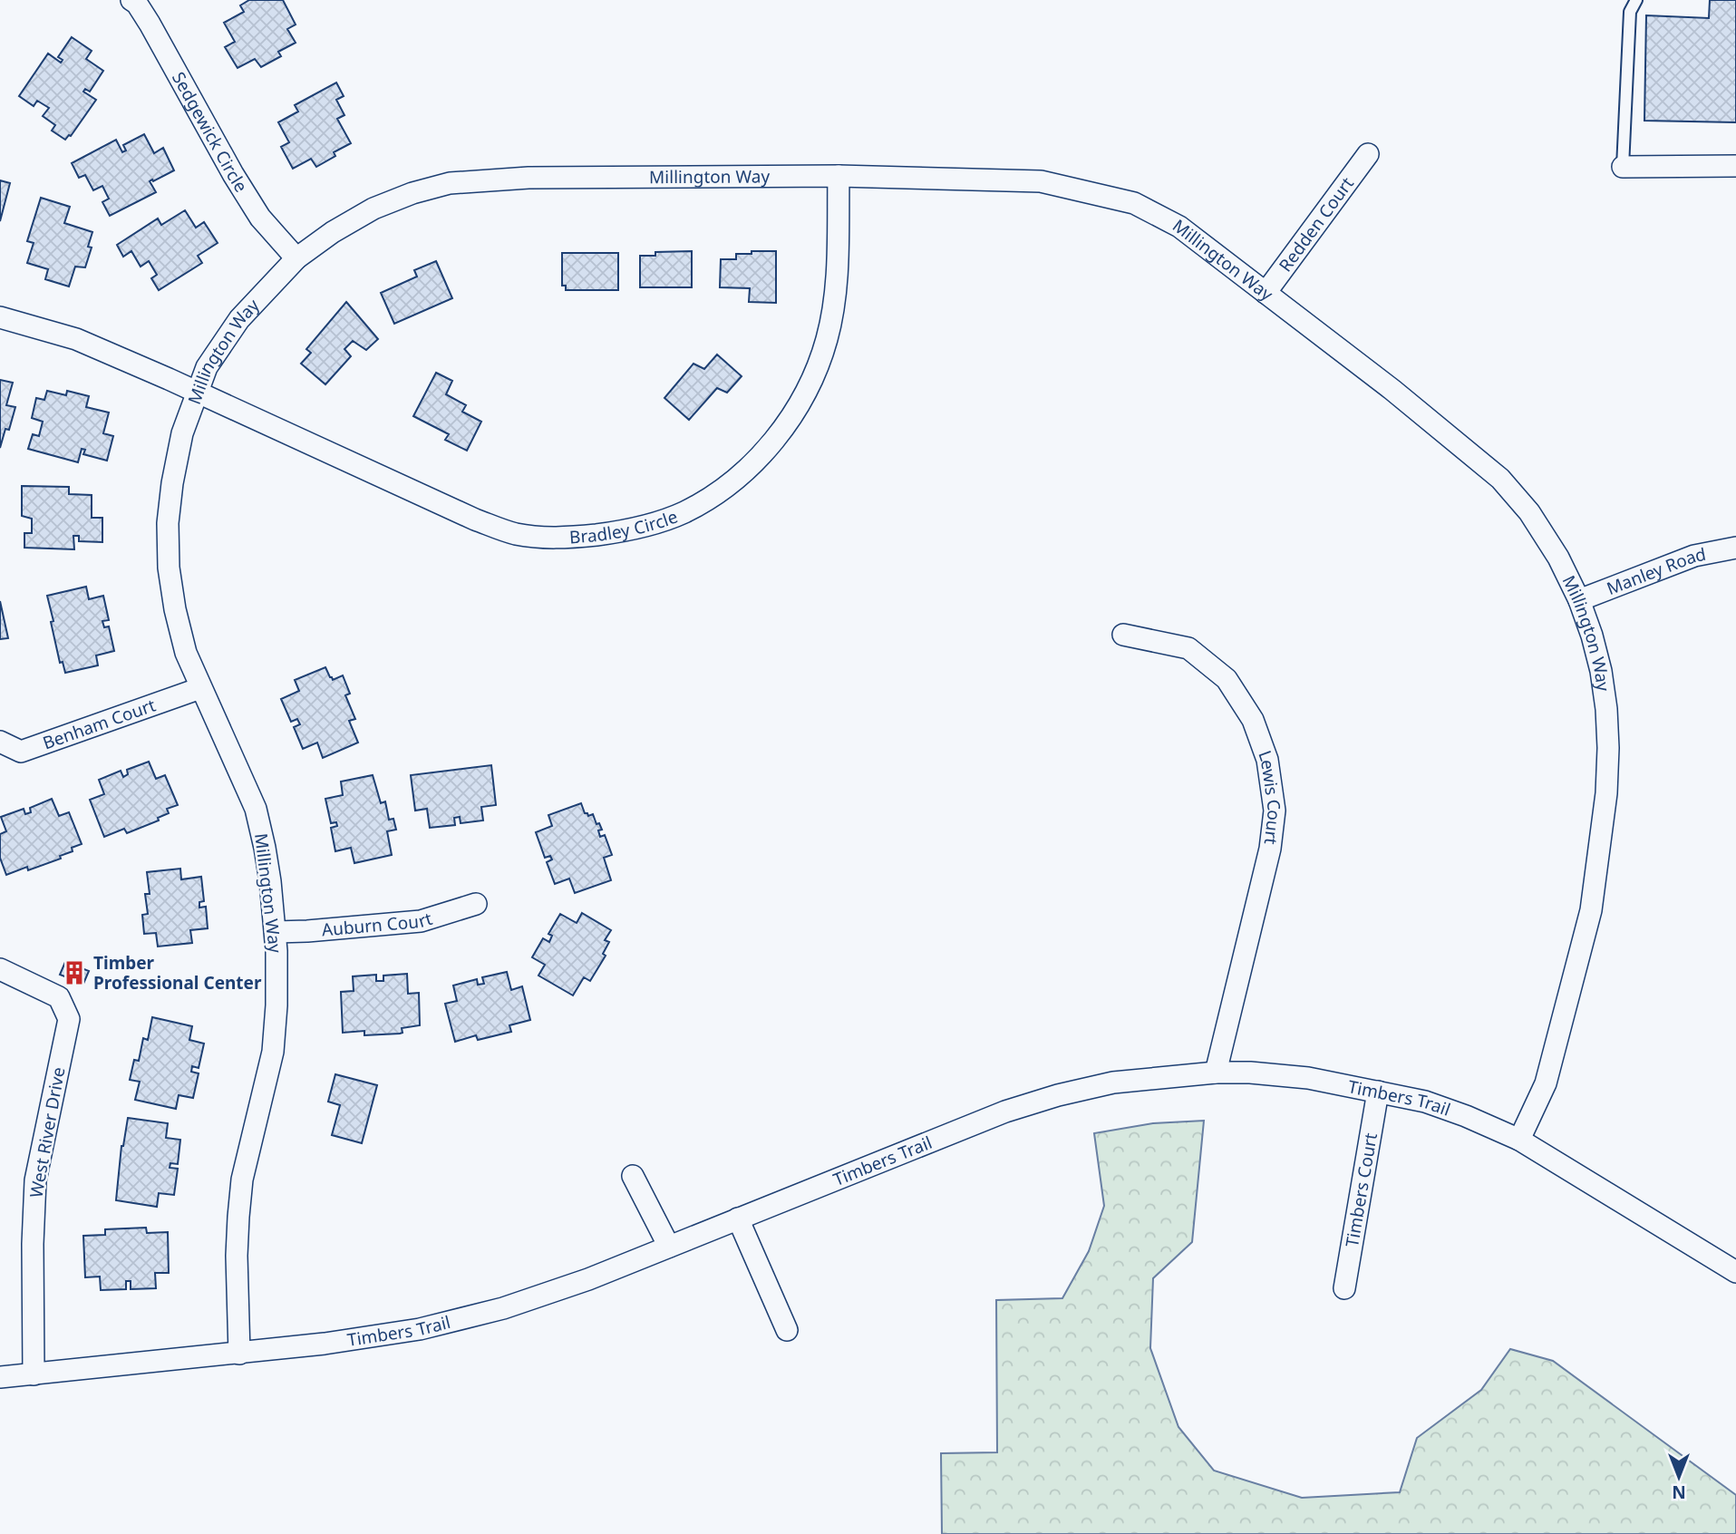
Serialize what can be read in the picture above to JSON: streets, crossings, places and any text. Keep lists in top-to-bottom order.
{
  "streets": {
    "street": [
      "Sedgewick Circle",
      "Millington Way",
      "Redden Court",
      "Bradley Circle",
      "Manley Road",
      "Benham Court",
      "Lewis Court",
      "Auburn Court",
      "Timbers Trail",
      "West River Drive",
      "Timbers Court"
    ]
  },
  "crossings": [
    ["Sedgewick Circle", "Millington Way"],
    ["Millington Way", "Redden Court"],
    ["Millington Way", "Bradley Circle"],
    ["Millington Way", "Manley Road"],
    ["Millington Way", "Benham Court"],
    ["Millington Way", "Auburn Court"],
    ["Millington Way", "Timbers Trail"],
    ["Lewis Court", "Timbers Trail"],
    ["Timbers Trail", "West River Drive"],
    ["Timbers Trail", "Timbers Court"]
  ],
  "places": {
    "building": ["Timber Professional Center"]
  },
  "north": "bottom"
}
